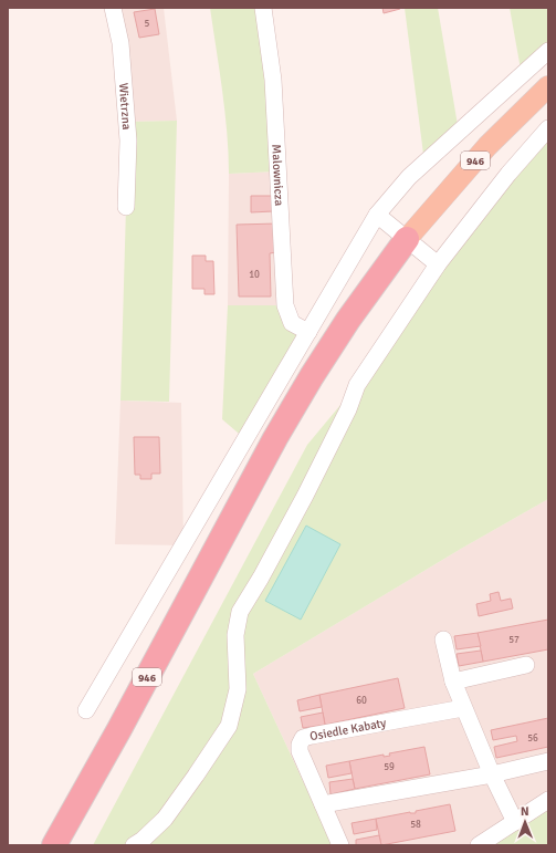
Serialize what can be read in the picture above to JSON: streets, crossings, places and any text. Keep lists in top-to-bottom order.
{
  "streets": {
    "highway": ["946"],
    "street": ["Wietrzna", "Malownicza", "Osiedle Kabaty"]
  },
  "house_numbers": [
    "5",
    "10",
    "57",
    "60",
    "56",
    "59",
    "58"
  ],
  "north": "top"
}
